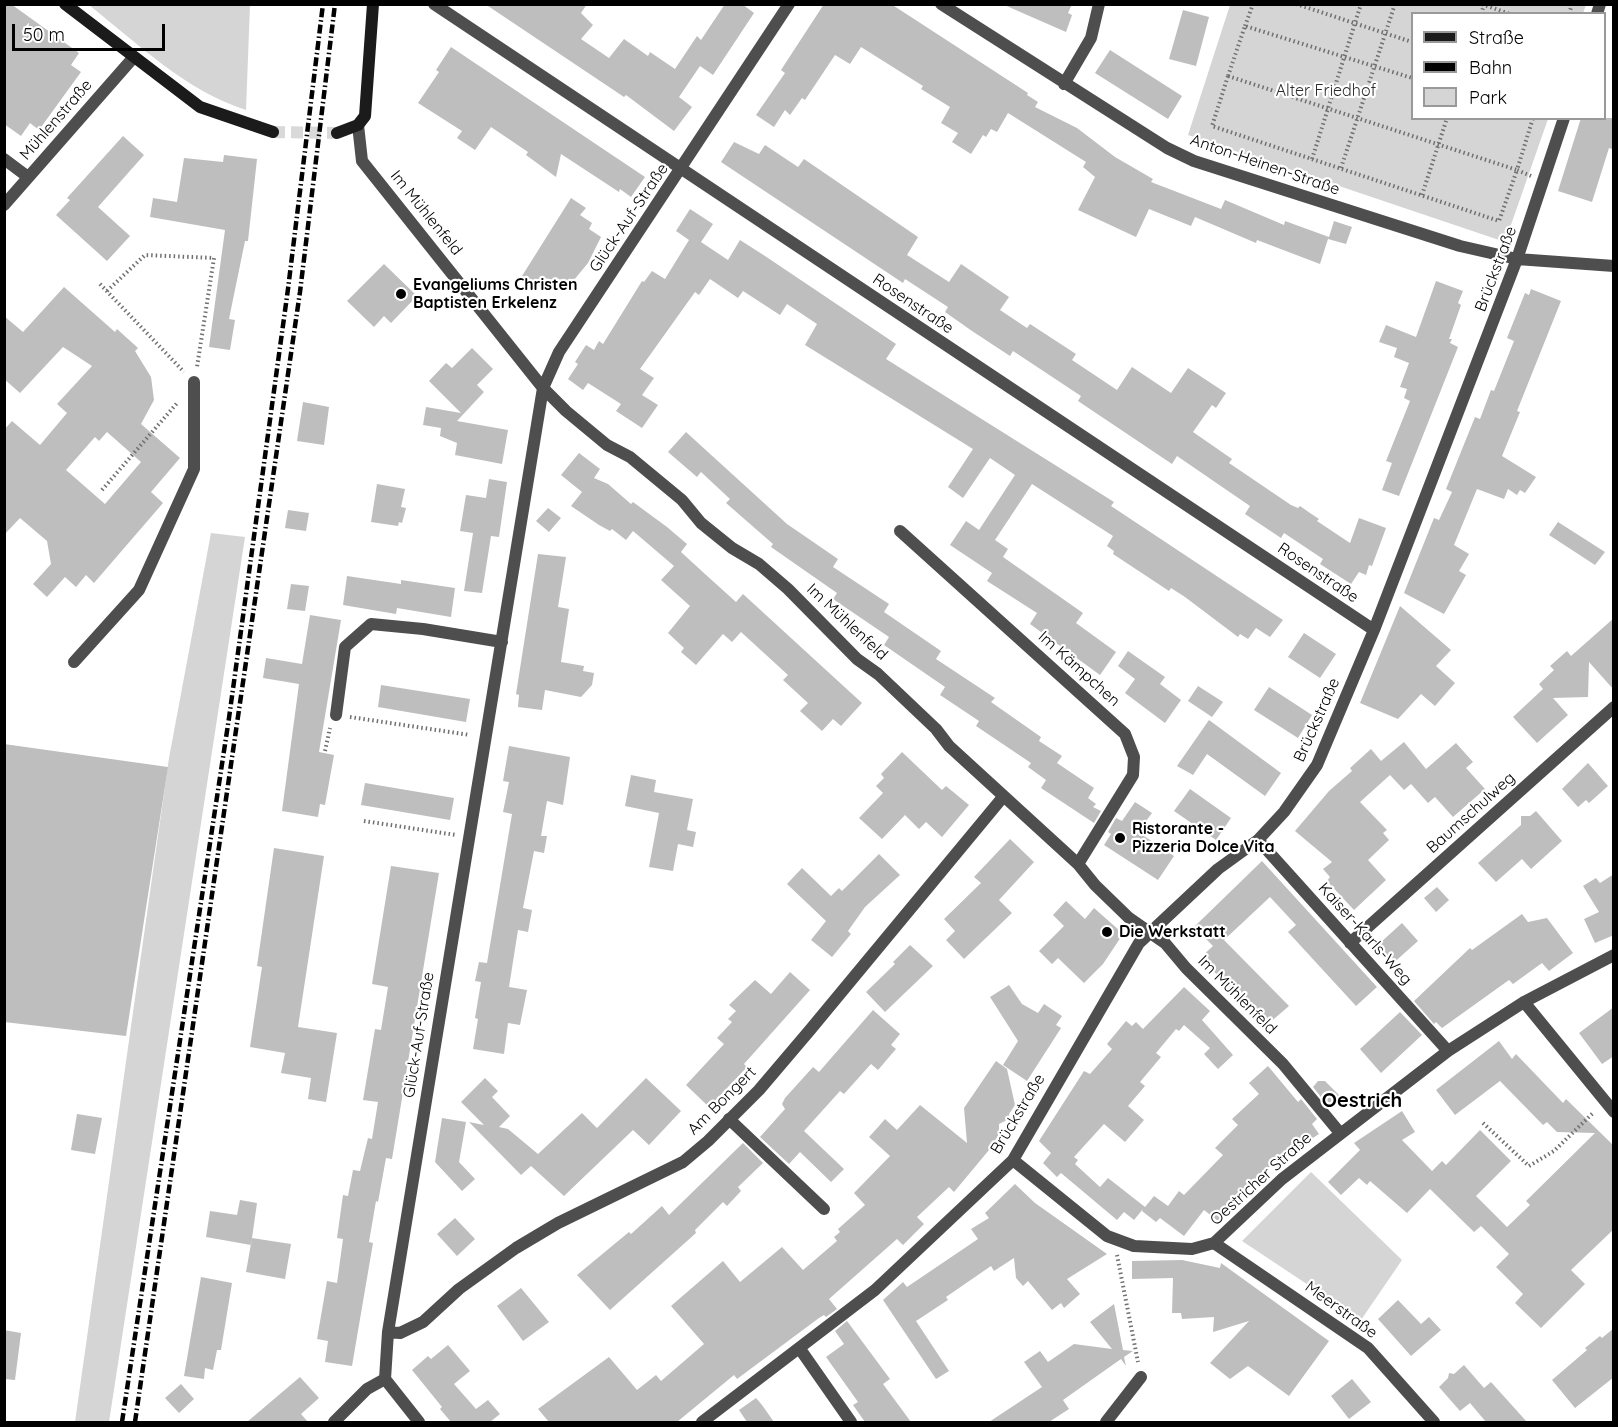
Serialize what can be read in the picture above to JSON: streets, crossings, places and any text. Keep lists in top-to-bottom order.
{
  "streets": {
    "street": [
      "Mühlenstraße",
      "Anton-Heinen-Straße",
      "Im Mühlenfeld",
      "Glück-Auf-Straße",
      "Brückstraße",
      "Rosenstraße",
      "Im Kämpchen",
      "Baumschulweg",
      "Kaiser-Karls-Weg",
      "Am Bongert",
      "Oestricher Straße",
      "Meerstraße"
    ]
  },
  "crossings": [
    ["Anton-Heinen-Straße", "Brückstraße"],
    ["Im Mühlenfeld", "Glück-Auf-Straße"],
    ["Im Mühlenfeld", "Brückstraße"],
    ["Im Mühlenfeld", "Im Kämpchen"],
    ["Im Mühlenfeld", "Am Bongert"],
    ["Im Mühlenfeld", "Oestricher Straße"],
    ["Glück-Auf-Straße", "Rosenstraße"],
    ["Glück-Auf-Straße", "Am Bongert"],
    ["Brückstraße", "Rosenstraße"],
    ["Brückstraße", "Kaiser-Karls-Weg"],
    ["Brückstraße", "Oestricher Straße"],
    ["Baumschulweg", "Kaiser-Karls-Weg"],
    ["Kaiser-Karls-Weg", "Oestricher Straße"],
    ["Oestricher Straße", "Meerstraße"]
  ],
  "districts": ["Oestrich"],
  "parks": ["Alter Friedhof"],
  "places": ["Evangeliums Christen Baptisten Erkelenz", "Ristorante - Pizzeria Dolce Vita", "Die Werkstatt"],
  "legend": ["Straße", "Bahn", "Park"],
  "scale_bar": "50 m"
}
